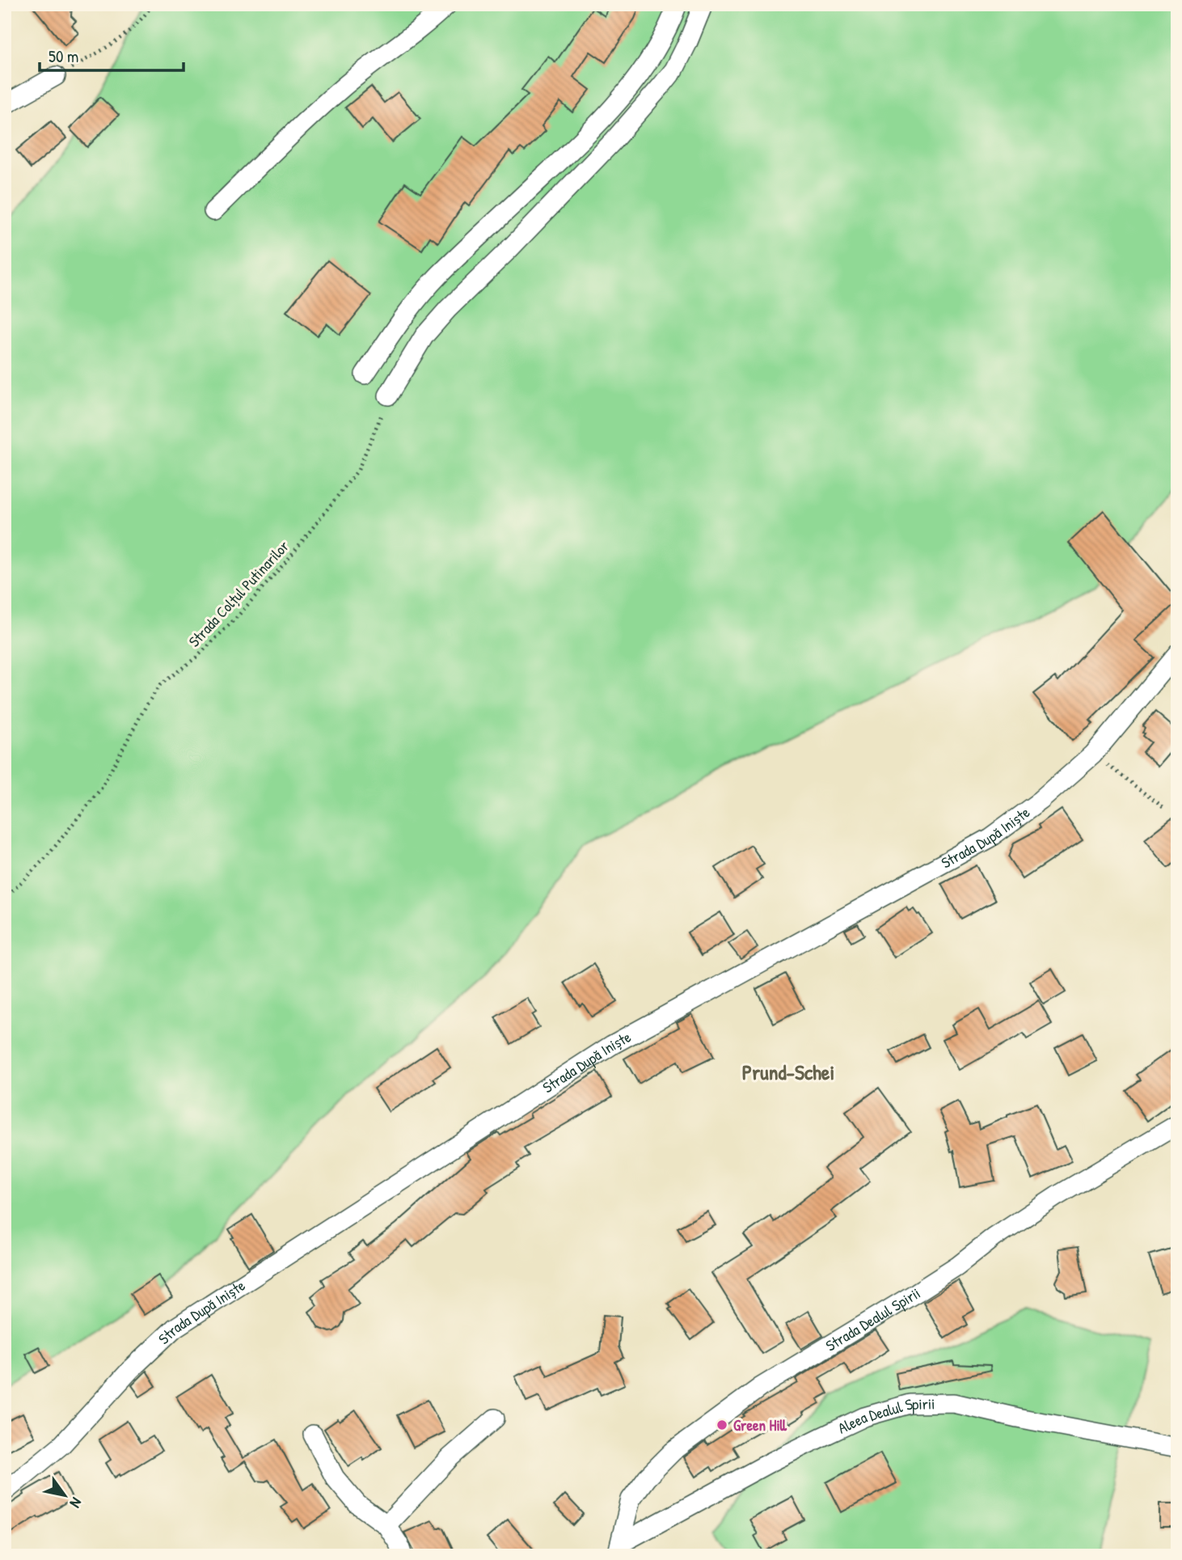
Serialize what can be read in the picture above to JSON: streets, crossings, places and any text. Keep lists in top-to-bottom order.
{
  "streets": {
    "street": ["Strada După Iniște", "Strada Dealul Spirii", "Aleea Dealul Spirii"],
    "path": ["Strada Colțul Putinarilor"]
  },
  "crossings": [
    ["Strada Dealul Spirii", "Aleea Dealul Spirii"]
  ],
  "districts": ["Prund-Schei"],
  "places": ["Green Hill"],
  "scale_bar": "50 m",
  "north": "bottom right"
}
